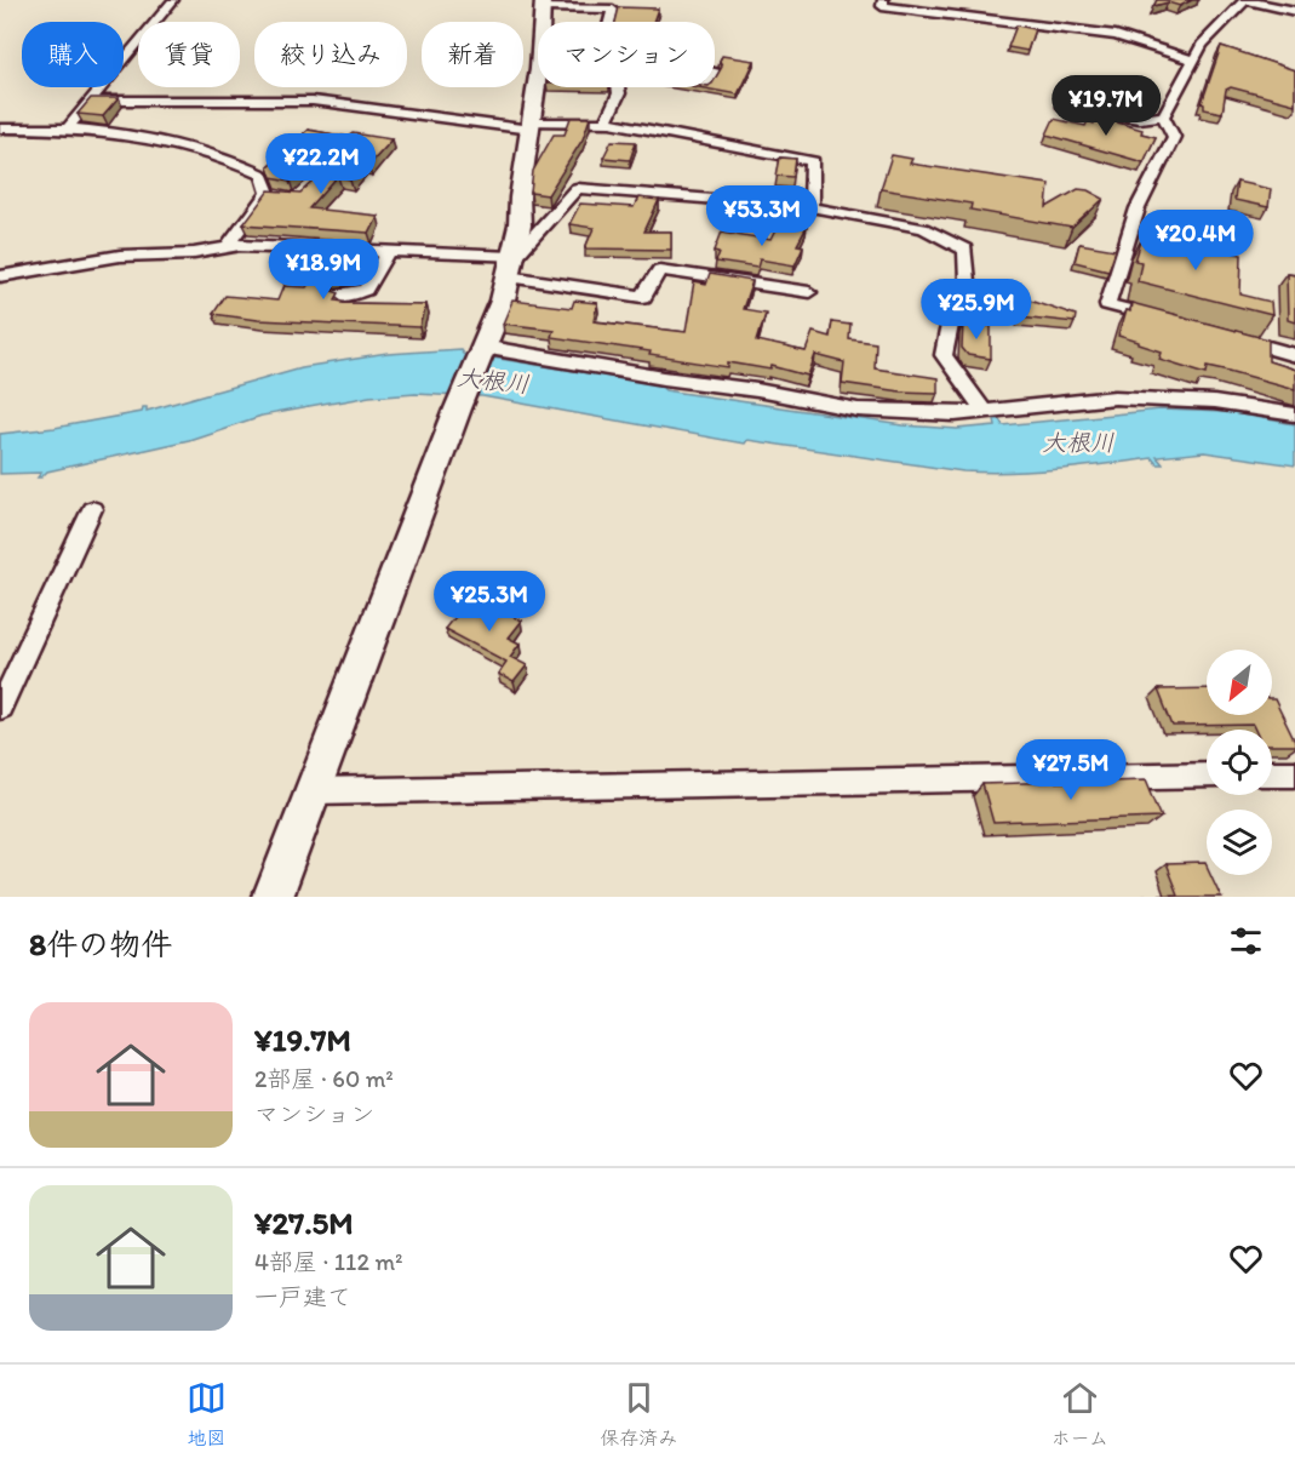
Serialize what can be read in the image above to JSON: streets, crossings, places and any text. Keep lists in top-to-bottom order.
{
  "water": ["大根川"],
  "north": "bottom left",
  "page": {
    "chip": [
      "購入",
      "賃貸",
      "絞り込み",
      "新着",
      "マンション"
    ],
    "price": [
      "¥19.7M",
      "¥22.2M",
      "¥53.3M",
      "¥20.4M",
      "¥18.9M",
      "¥25.9M",
      "¥25.3M",
      "¥27.5M"
    ],
    "heading": "8件の物件",
    "list": [
      {
        "name": "¥19.7M",
        "note": "2部屋 · 60 m² · マンション"
      },
      {
        "name": "¥27.5M",
        "note": "4部屋 · 112 m² · 一戸建て"
      }
    ],
    "tabs": ["地図", "保存済み", "ホーム"]
  }
}
